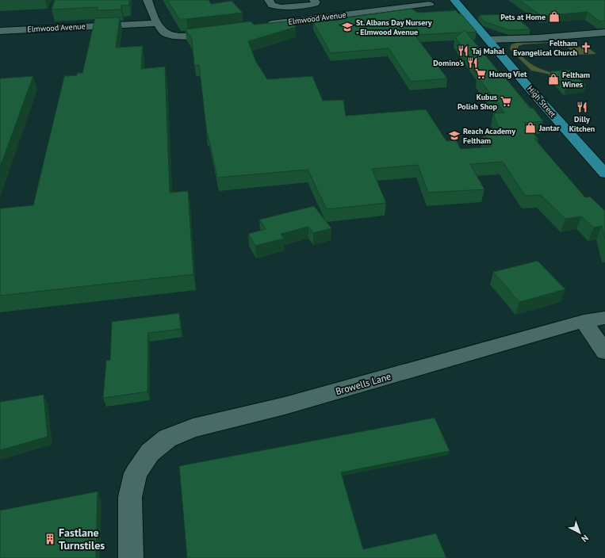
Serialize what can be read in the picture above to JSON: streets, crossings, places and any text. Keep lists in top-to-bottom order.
{
  "streets": {
    "main road": ["High Street"],
    "street": ["Elmwood Avenue", "Browells Lane"]
  },
  "places": {
    "shop": ["Pets at Home", "Feltham Wines", "Jantar"],
    "school or university": ["St. Albans Day Nursery - Elmwood Avenue", "Reach Academy Feltham"],
    "church": ["Feltham Evangelical Church"],
    "restaurant": ["Taj Mahal", "Domino's", "Dilly Kitchen"],
    "supermarket": ["Huong Viet", "Kubus Polish Shop"],
    "building": ["Fastlane Turnstiles"]
  },
  "north": "bottom right"
}
